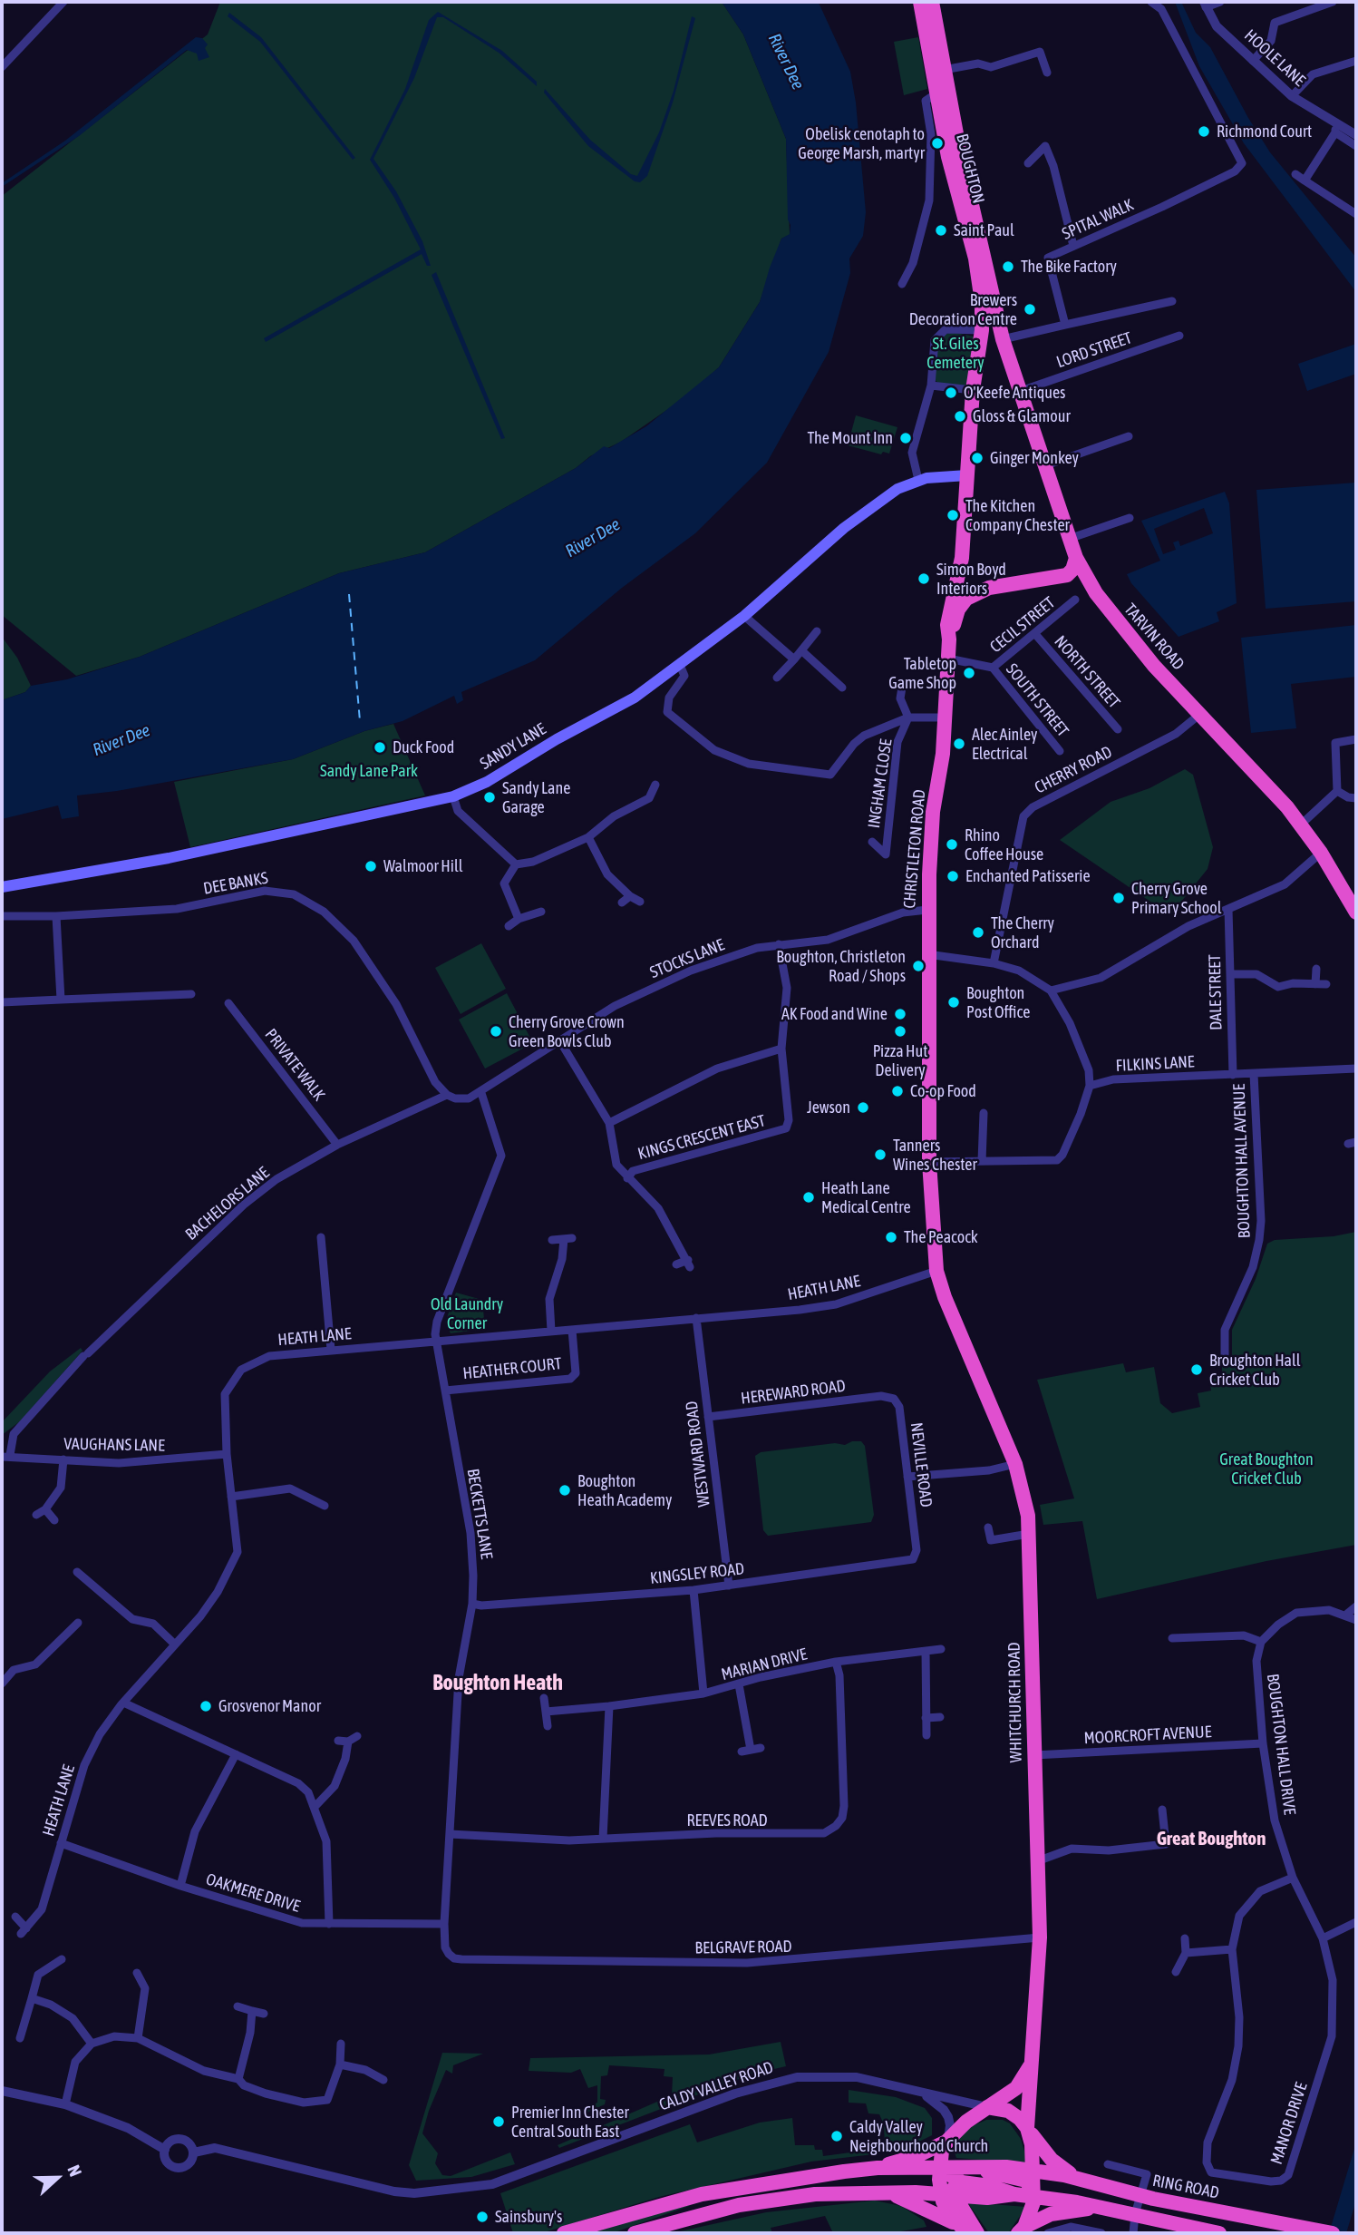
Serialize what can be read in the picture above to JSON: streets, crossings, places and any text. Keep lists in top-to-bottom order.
{
  "streets": {
    "highway": [
      "BOUGHTON",
      "TARVIN ROAD",
      "CHRISTLETON ROAD",
      "WHITCHURCH ROAD",
      "RING ROAD"
    ],
    "main road": ["SANDY LANE"],
    "street": [
      "HOOLE LANE",
      "SPITAL WALK",
      "LORD STREET",
      "CECIL STREET",
      "NORTH STREET",
      "SOUTH STREET",
      "CHERRY ROAD",
      "INGHAM CLOSE",
      "DEE BANKS",
      "STOCKS LANE",
      "DALE STREET",
      "FILKINS LANE",
      "PRIVATE WALK",
      "KINGS CRESCENT EAST",
      "BOUGHTON HALL AVENUE",
      "BACHELORS LANE",
      "HEATH LANE",
      "HEATHER COURT",
      "HEREWARD ROAD",
      "VAUGHANS LANE",
      "WESTWARD ROAD",
      "NEVILLE ROAD",
      "BECKETTS LANE",
      "KINGSLEY ROAD",
      "MARIAN DRIVE",
      "MOORCROFT AVENUE",
      "BOUGHTON HALL DRIVE",
      "REEVES ROAD",
      "OAKMERE DRIVE",
      "BELGRAVE ROAD",
      "CALDY VALLEY ROAD",
      "MANOR DRIVE"
    ]
  },
  "crossings": [
    ["BOUGHTON", "TARVIN ROAD"],
    ["BOUGHTON", "CHRISTLETON ROAD"],
    ["LORD STREET", "TARVIN ROAD"],
    ["CECIL STREET", "NORTH STREET"],
    ["CECIL STREET", "SOUTH STREET"],
    ["CECIL STREET", "CHRISTLETON ROAD"],
    ["TARVIN ROAD", "CHERRY ROAD"],
    ["SANDY LANE", "CHRISTLETON ROAD"],
    ["CHRISTLETON ROAD", "STOCKS LANE"],
    ["CHRISTLETON ROAD", "HEATH LANE"],
    ["CHRISTLETON ROAD", "WHITCHURCH ROAD"],
    ["DEE BANKS", "BACHELORS LANE"],
    ["STOCKS LANE", "BACHELORS LANE"],
    ["STOCKS LANE", "BECKETTS LANE"],
    ["DALE STREET", "FILKINS LANE"],
    ["FILKINS LANE", "BOUGHTON HALL AVENUE"],
    ["PRIVATE WALK", "BACHELORS LANE"],
    ["BACHELORS LANE", "VAUGHANS LANE"],
    ["BACHELORS LANE", "BECKETTS LANE"],
    ["HEATH LANE", "HEATHER COURT"],
    ["HEATH LANE", "VAUGHANS LANE"],
    ["HEATH LANE", "WESTWARD ROAD"],
    ["HEATH LANE", "BECKETTS LANE"],
    ["HEATH LANE", "OAKMERE DRIVE"],
    ["HEATHER COURT", "BECKETTS LANE"],
    ["HEREWARD ROAD", "WESTWARD ROAD"],
    ["HEREWARD ROAD", "NEVILLE ROAD"],
    ["WESTWARD ROAD", "KINGSLEY ROAD"],
    ["NEVILLE ROAD", "KINGSLEY ROAD"],
    ["BECKETTS LANE", "KINGSLEY ROAD"],
    ["BECKETTS LANE", "REEVES ROAD"],
    ["BECKETTS LANE", "OAKMERE DRIVE"],
    ["BECKETTS LANE", "BELGRAVE ROAD"],
    ["MARIAN DRIVE", "REEVES ROAD"],
    ["WHITCHURCH ROAD", "MOORCROFT AVENUE"],
    ["WHITCHURCH ROAD", "BELGRAVE ROAD"],
    ["WHITCHURCH ROAD", "CALDY VALLEY ROAD"],
    ["WHITCHURCH ROAD", "RING ROAD"],
    ["MOORCROFT AVENUE", "BOUGHTON HALL DRIVE"],
    ["BOUGHTON HALL DRIVE", "MANOR DRIVE"]
  ],
  "districts": ["Boughton Heath", "Great Boughton"],
  "water": ["River Dee"],
  "parks": [
    "St. Giles Cemetery",
    "Sandy Lane Park",
    "Old Laundry Corner",
    "Great Boughton Cricket Club"
  ],
  "places": [
    "Richmond Court",
    "Obelisk cenotaph to George Marsh, martyr",
    "Saint Paul",
    "The Bike Factory",
    "Brewers Decoration Centre",
    "O'Keefe Antiques",
    "Gloss & Glamour",
    "The Mount Inn",
    "Ginger Monkey",
    "The Kitchen Company Chester",
    "Simon Boyd Interiors",
    "Tabletop Game Shop",
    "Alec Ainley Electrical",
    "Duck Food",
    "Sandy Lane Garage",
    "Rhino Coffee House",
    "Walmoor Hill",
    "Enchanted Patisserie",
    "Cherry Grove Primary School",
    "The Cherry Orchard",
    "Boughton, Christleton Road / Shops",
    "Boughton Post Office",
    "AK Food and Wine",
    "Cherry Grove Crown Green Bowls Club",
    "Pizza Hut Delivery",
    "Co-op Food",
    "Jewson",
    "Tanners Wines Chester",
    "Heath Lane Medical Centre",
    "The Peacock",
    "Broughton Hall Cricket Club",
    "Boughton Heath Academy",
    "Grosvenor Manor",
    "Premier Inn Chester Central South East",
    "Caldy Valley Neighbourhood Church",
    "Sainsbury's"
  ],
  "north": "right"
}
